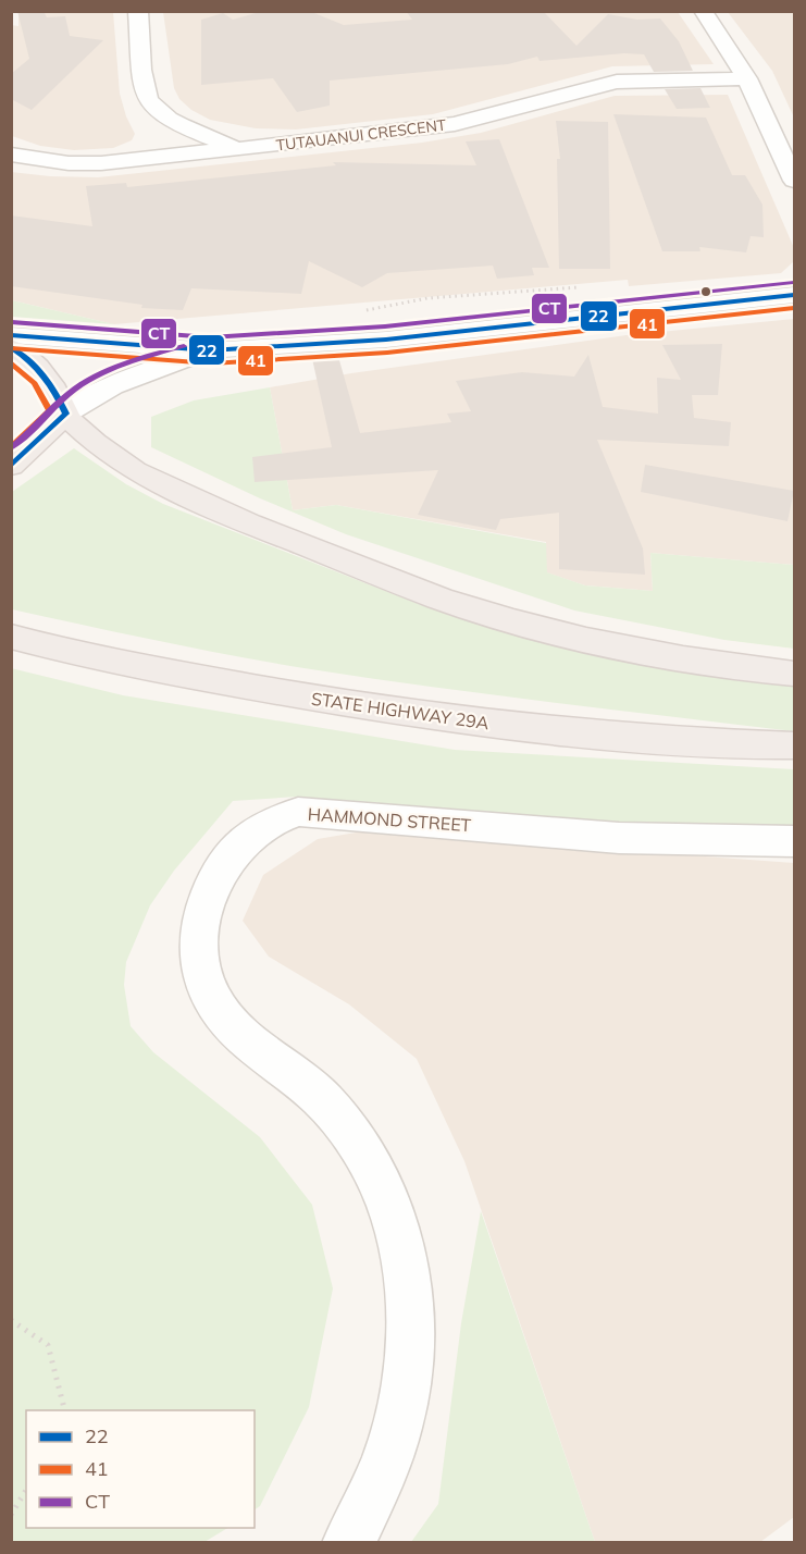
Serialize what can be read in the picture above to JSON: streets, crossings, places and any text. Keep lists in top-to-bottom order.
{
  "streets": {
    "highway": ["STATE HIGHWAY 29A"],
    "street": ["TUTAUANUI CRESCENT", "HAMMOND STREET"]
  },
  "lines": ["transit line CT", "transit line 22", "transit line 41"],
  "legend": ["22", "41", "CT"]
}
